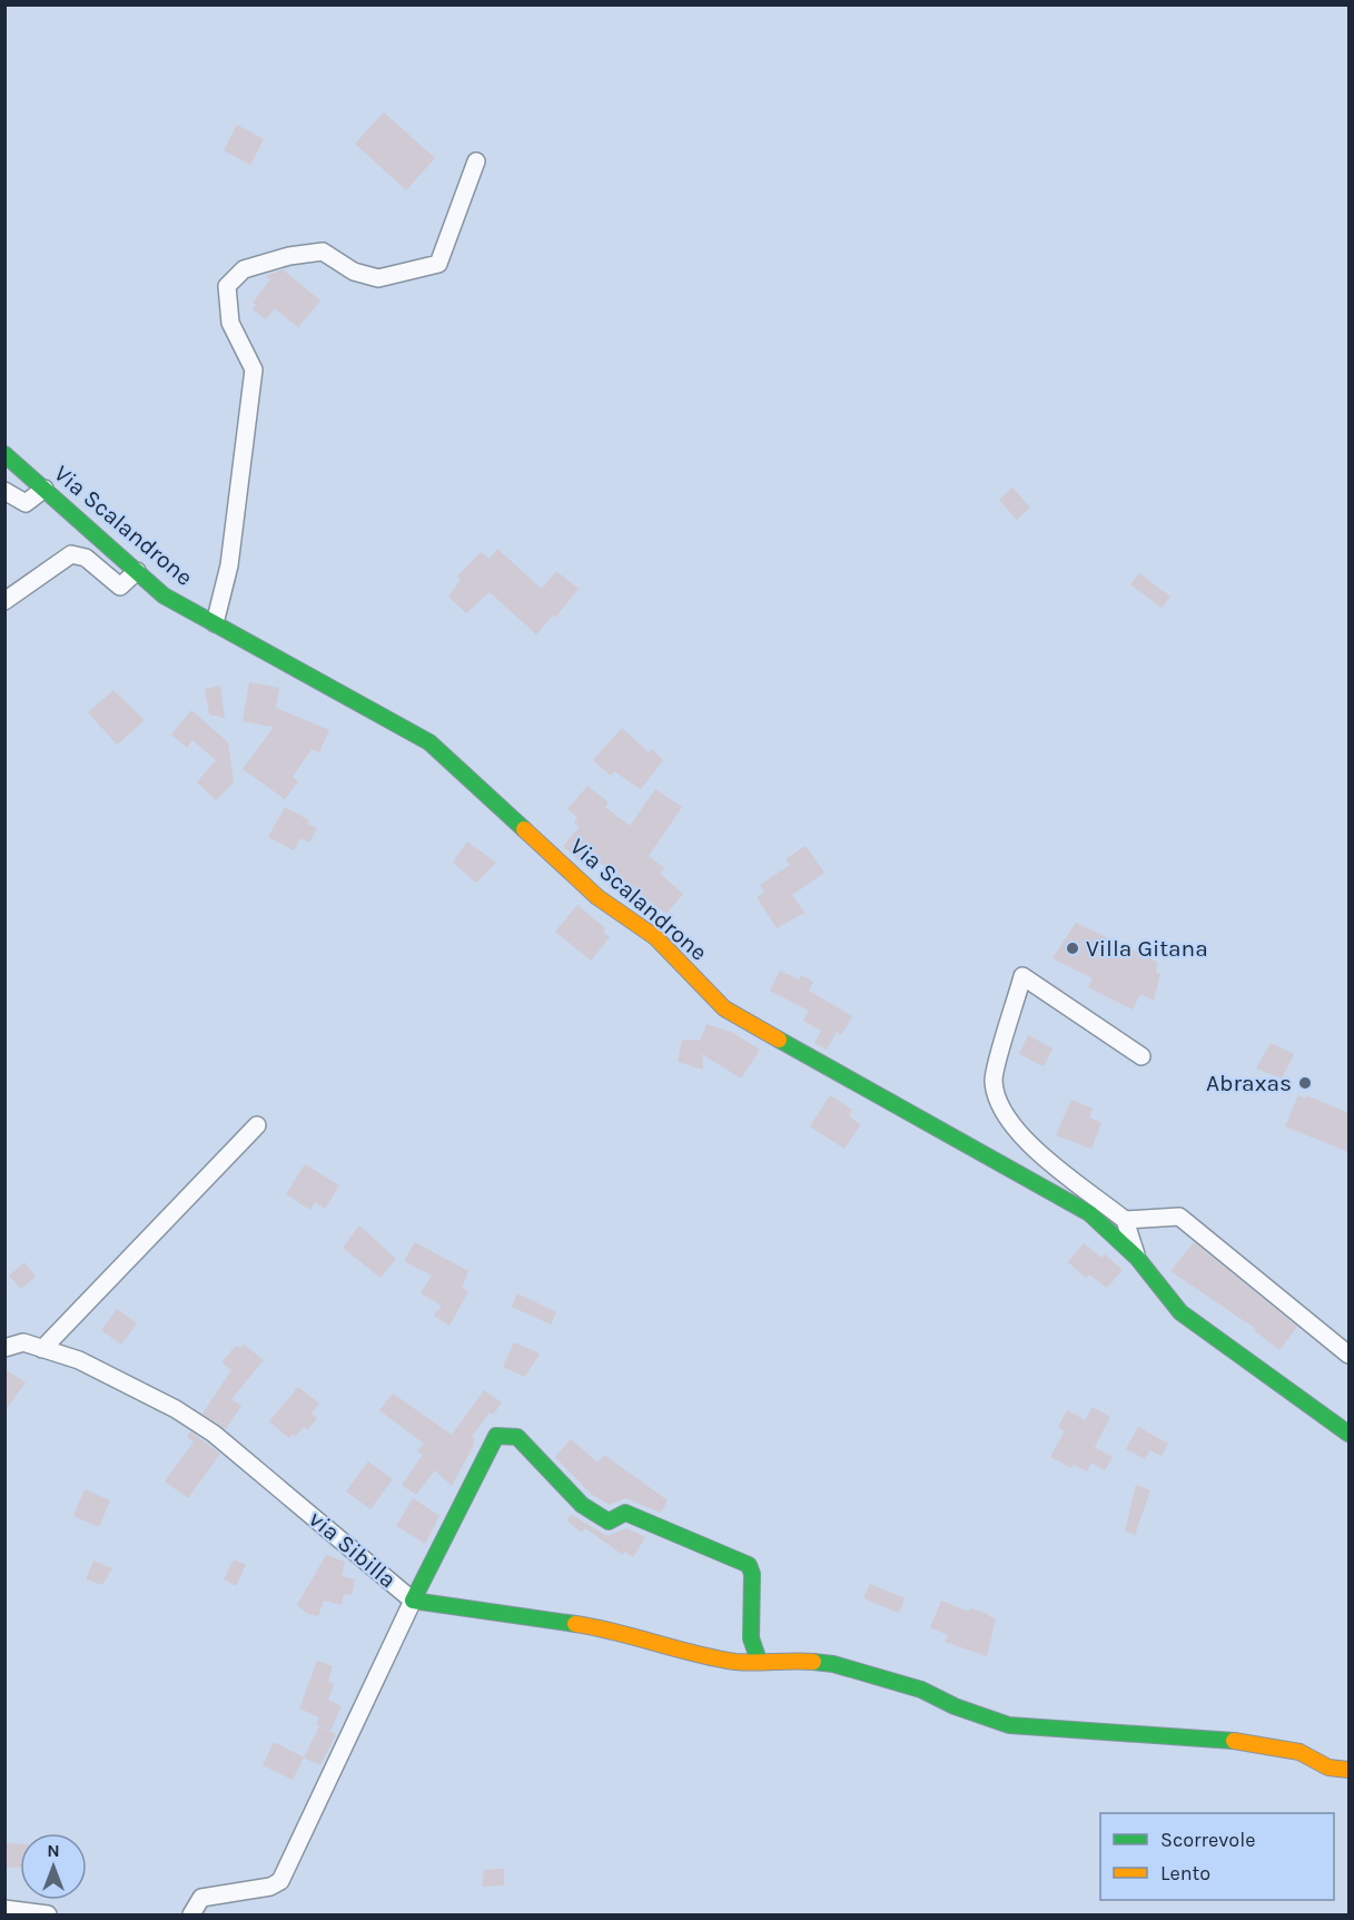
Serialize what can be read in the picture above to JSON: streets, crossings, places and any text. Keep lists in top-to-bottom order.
{
  "streets": {
    "street": ["Via Scalandrone", "via Sibilla"]
  },
  "places": ["Villa Gitana", "Abraxas"],
  "legend": ["Scorrevole", "Lento"],
  "north": "top"
}
